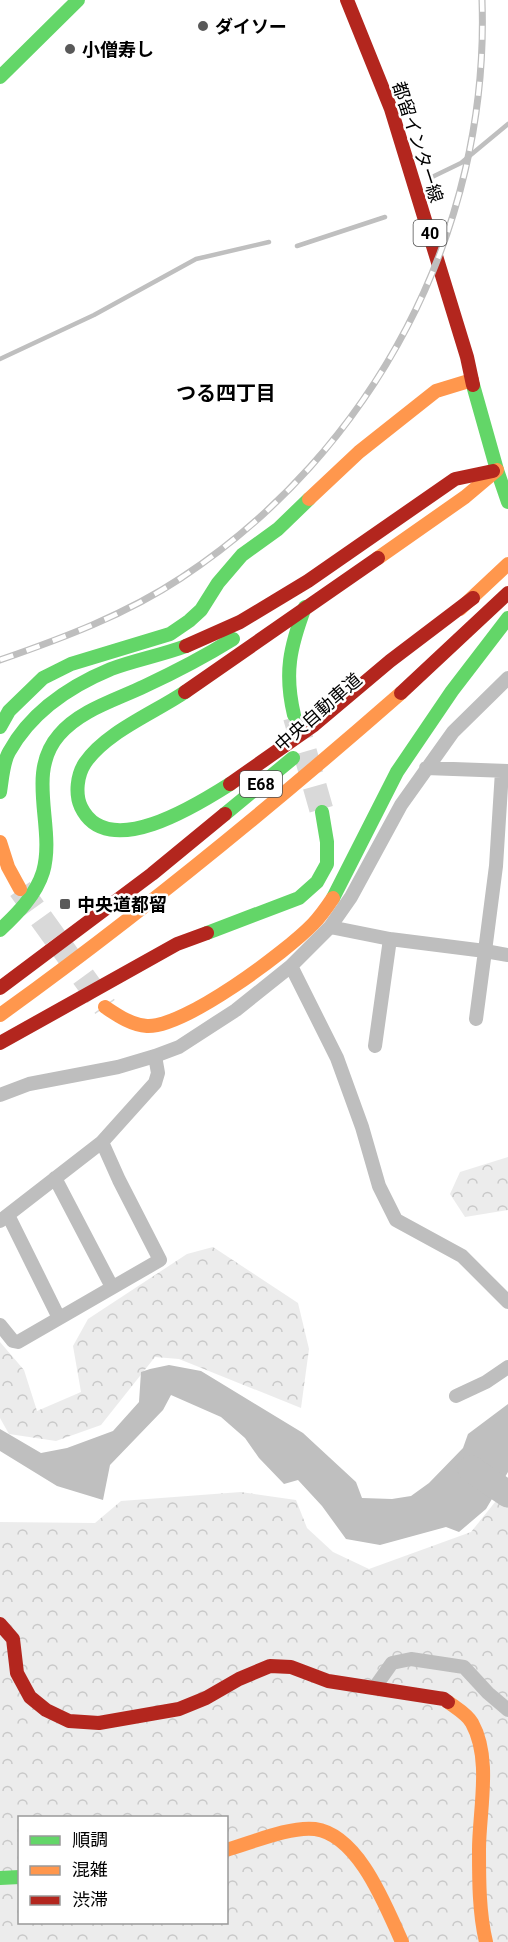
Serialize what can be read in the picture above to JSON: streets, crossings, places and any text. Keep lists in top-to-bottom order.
{
  "streets": {
    "main road": [
      "都留インター線",
      "40",
      "中央自動車道",
      "E68"
    ]
  },
  "districts": ["つる四丁目"],
  "places": {
    "other": ["ダイソー", "小僧寿し"],
    "transit": ["中央道都留"]
  },
  "legend": ["順調", "混雑", "渋滞"]
}
